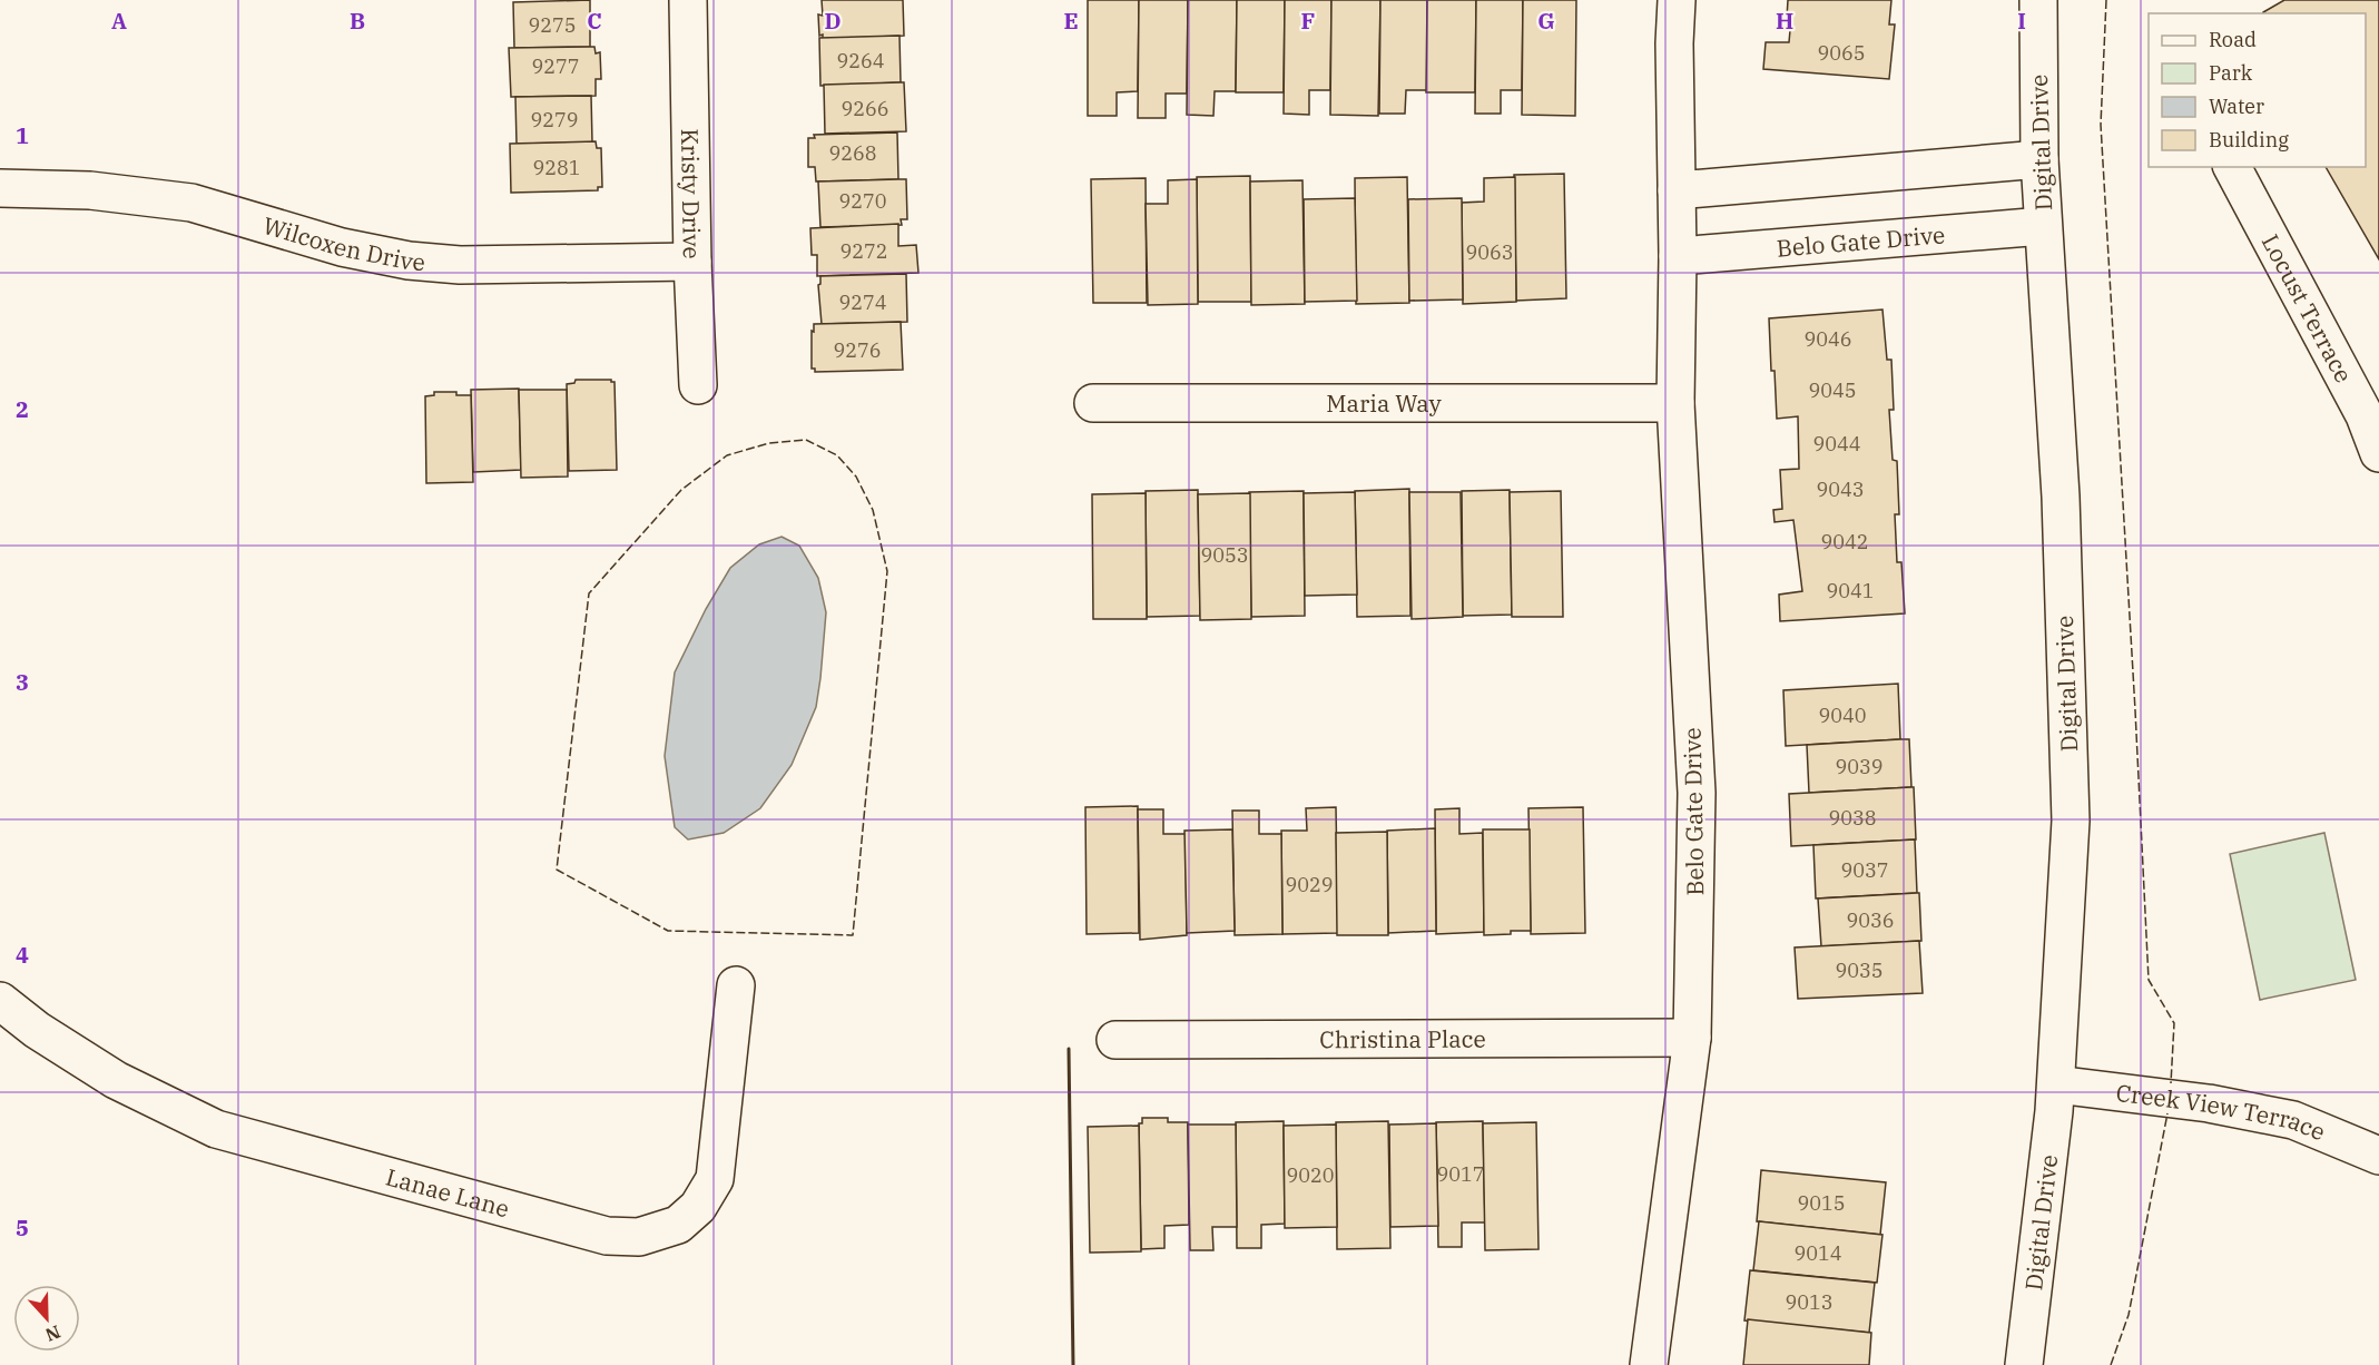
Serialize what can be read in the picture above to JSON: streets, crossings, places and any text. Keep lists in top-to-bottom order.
{
  "streets": {
    "street": [
      "Digital Drive",
      "Kristy Drive",
      "Wilcoxen Drive",
      "Belo Gate Drive",
      "Locust Terrace",
      "Maria Way",
      "Christina Place",
      "Creek View Terrace",
      "Lanae Lane"
    ]
  },
  "crossings": [
    ["Digital Drive", "Belo Gate Drive"],
    ["Digital Drive", "Creek View Terrace"],
    ["Kristy Drive", "Wilcoxen Drive"],
    ["Belo Gate Drive", "Maria Way"],
    ["Belo Gate Drive", "Christina Place"]
  ],
  "house_numbers": [
    "9275",
    "9065",
    "9264",
    "9277",
    "9266",
    "9279",
    "9268",
    "9281",
    "9270",
    "9272",
    "9063",
    "9274",
    "9046",
    "9276",
    "9045",
    "9044",
    "9043",
    "9042",
    "9053",
    "9041",
    "9040",
    "9039",
    "9038",
    "9037",
    "9029",
    "9036",
    "9035",
    "9017",
    "9020",
    "9015",
    "9014",
    "9013"
  ],
  "legend": [
    "Road",
    "Park",
    "Water",
    "Building"
  ],
  "north": "bottom",
  "grid": {
    "columns": [
      "A",
      "B",
      "C",
      "D",
      "E",
      "F",
      "G",
      "H",
      "I"
    ],
    "rows": [
      "1",
      "2",
      "3",
      "4",
      "5"
    ]
  }
}
